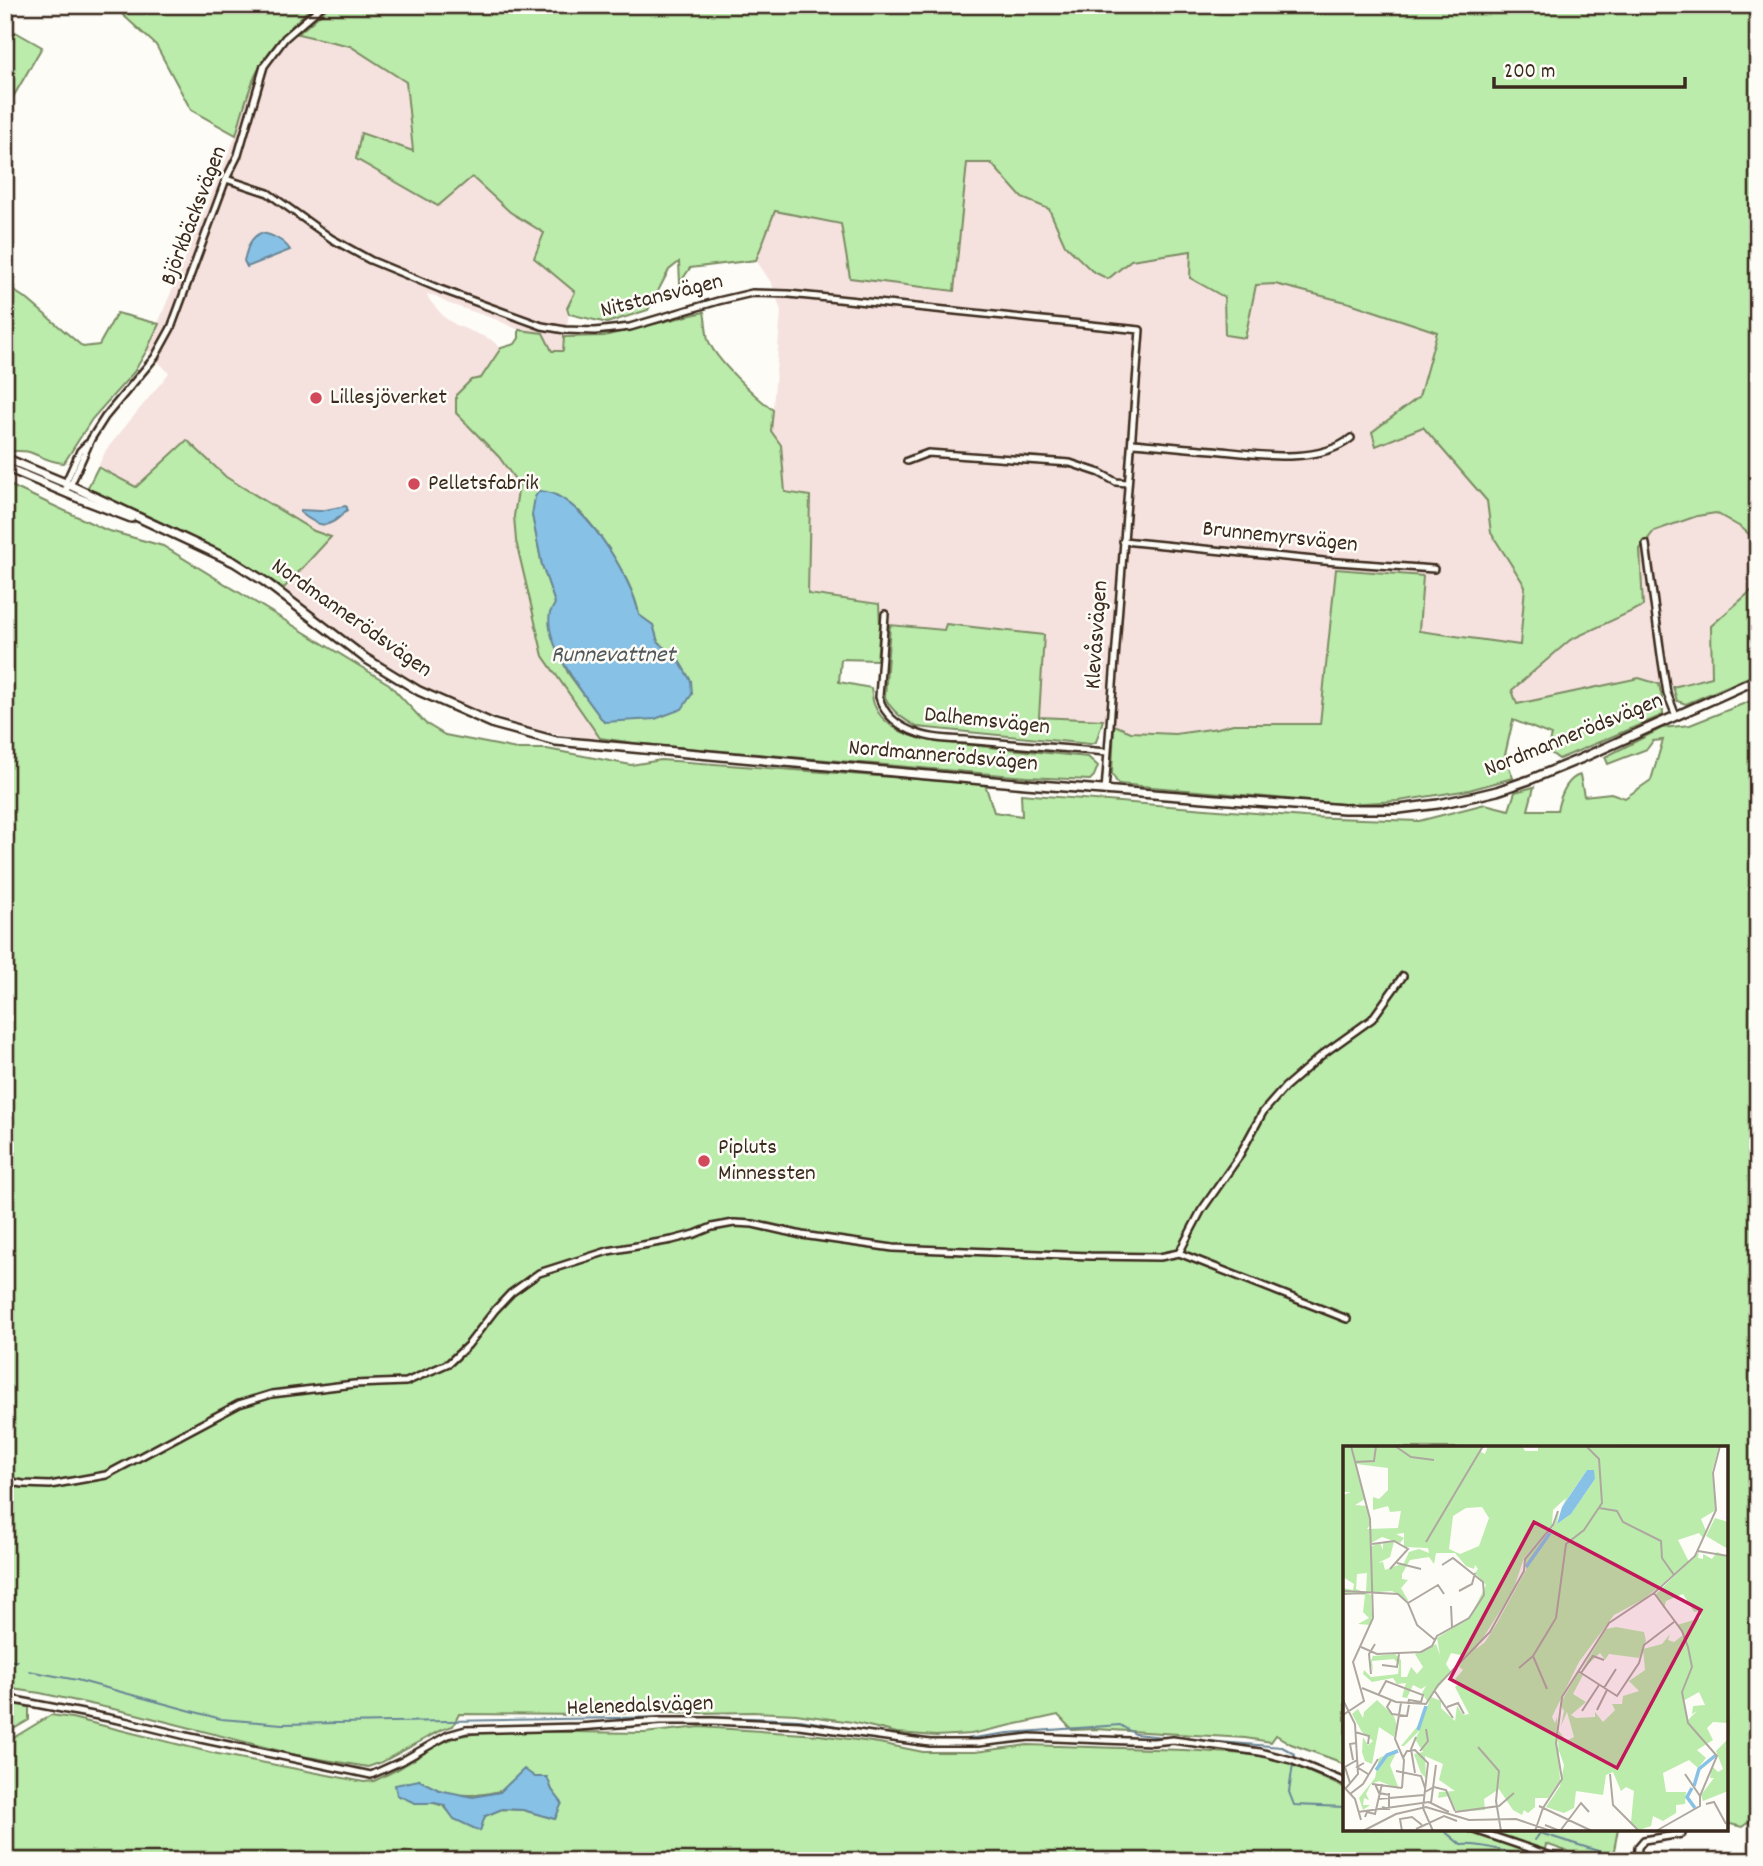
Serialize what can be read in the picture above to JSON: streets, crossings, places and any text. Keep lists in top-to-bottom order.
{
  "streets": {
    "main road": ["Nordmannerödsvägen"],
    "street": [
      "Björkbäcksvägen",
      "Nitstansvägen",
      "Brunnemyrsvägen",
      "Klevåsvägen",
      "Dalhemsvägen",
      "Helenedalsvägen"
    ]
  },
  "crossings": [
    ["Björkbäcksvägen", "Nitstansvägen"],
    ["Björkbäcksvägen", "Nordmannerödsvägen"],
    ["Nitstansvägen", "Klevåsvägen"],
    ["Brunnemyrsvägen", "Klevåsvägen"],
    ["Nordmannerödsvägen", "Klevåsvägen"],
    ["Klevåsvägen", "Dalhemsvägen"]
  ],
  "water": ["Runnevattnet"],
  "places": ["Lillesjöverket", "Pelletsfabrik", "Pipluts Minnessten"],
  "scale_bar": "200 m"
}
